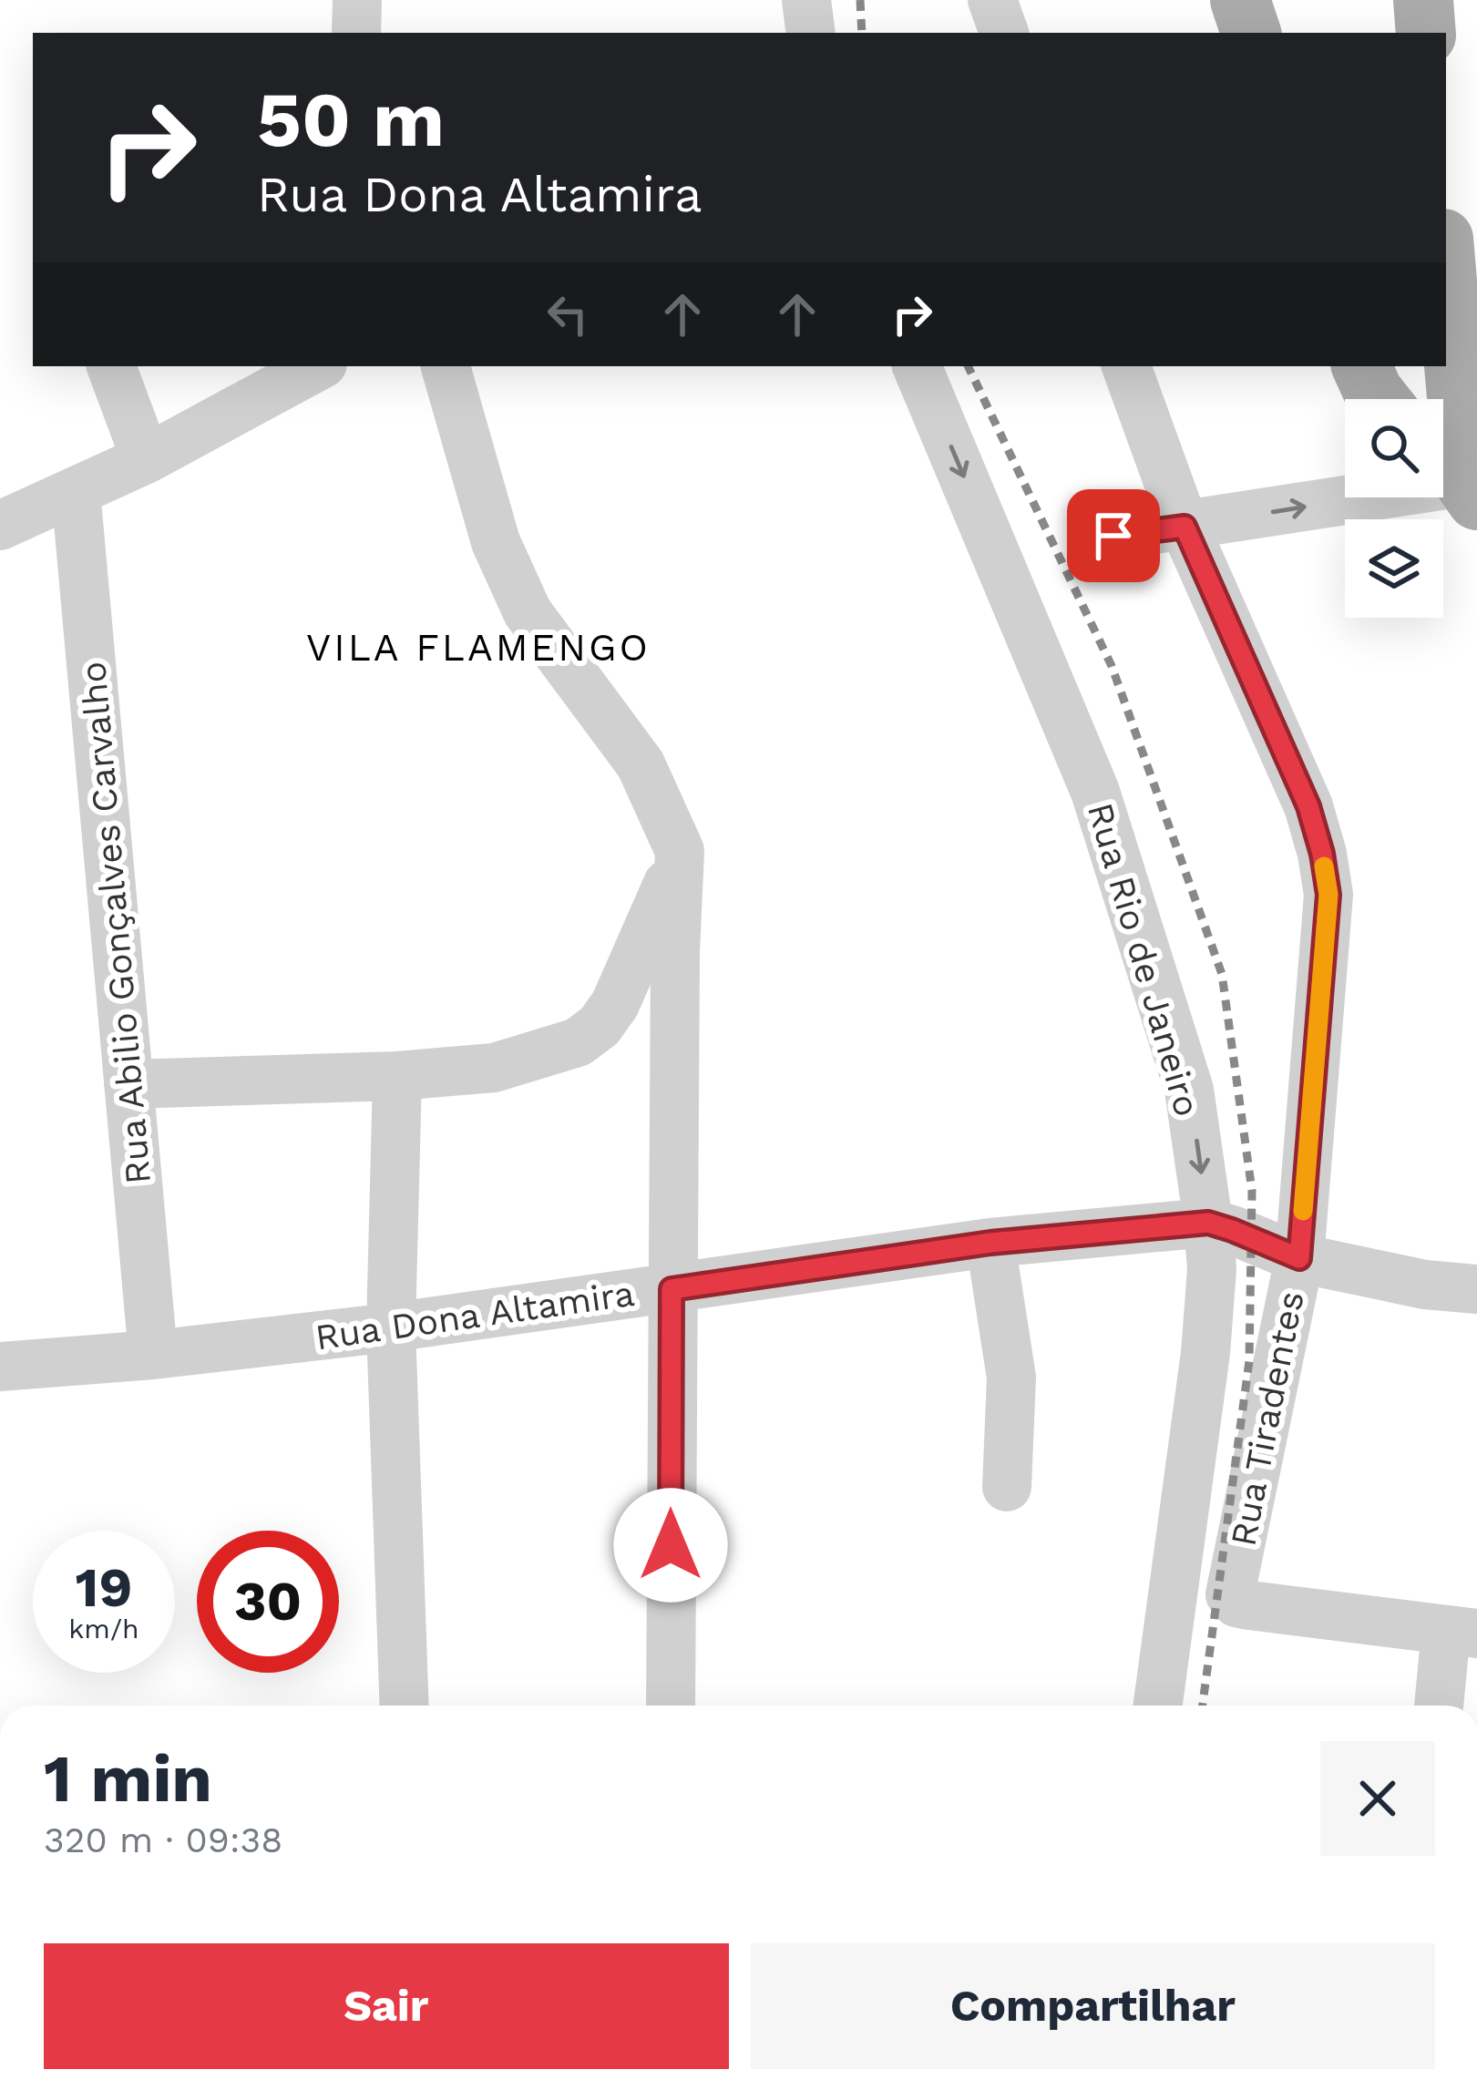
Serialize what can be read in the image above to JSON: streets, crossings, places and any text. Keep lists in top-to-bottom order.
{
  "streets": {
    "street": [
      "Rua Abilio Gonçalves Carvalho",
      "Rua Rio de Janeiro",
      "Rua Dona Altamira",
      "Rua Tiradentes"
    ]
  },
  "crossings": [
    ["Rua Abilio Gonçalves Carvalho", "Rua Dona Altamira"],
    ["Rua Rio de Janeiro", "Rua Dona Altamira"]
  ],
  "districts": ["VILA FLAMENGO"],
  "page": {
    "turn": ["50 m", "Rua Dona Altamira"],
    "speed": "19 km/h",
    "limit": "30",
    "heading": ["1 min", "320 m · 09:38"],
    "buttons": ["Sair", "Compartilhar"]
  }
}
